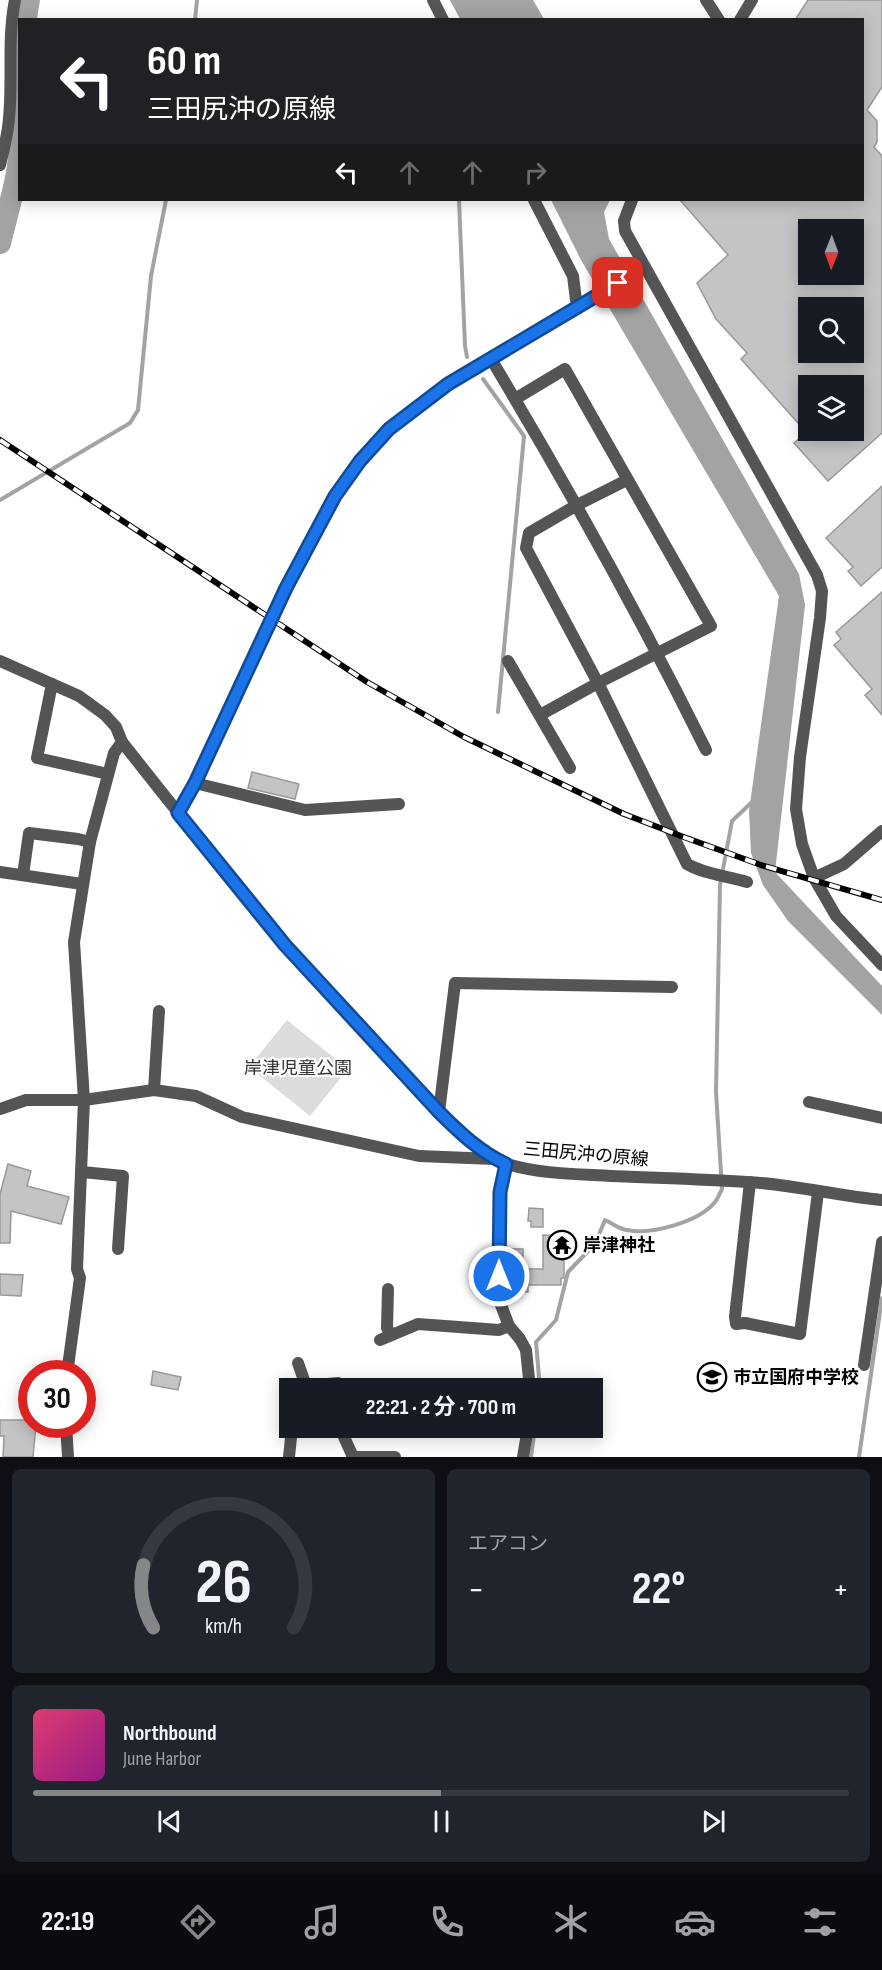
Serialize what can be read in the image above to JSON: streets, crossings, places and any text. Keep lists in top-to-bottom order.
{
  "streets": {
    "street": ["三田尻沖の原線"]
  },
  "parks": ["岸津児童公園"],
  "places": {
    "temple": ["岸津神社"],
    "school or university": ["市立国府中学校"]
  },
  "north": "bottom",
  "page": {
    "turn": ["60 m", "三田尻沖の原線"],
    "limit": "30",
    "trip": "22:21 · 2 分 · 700 m",
    "tile": "エアコン",
    "heat": ["−", "22°", "+"],
    "song": ["Northbound", "June Harbor"],
    "tabs": "22:19",
    "gauge": ["26", "km/h"]
  }
}
